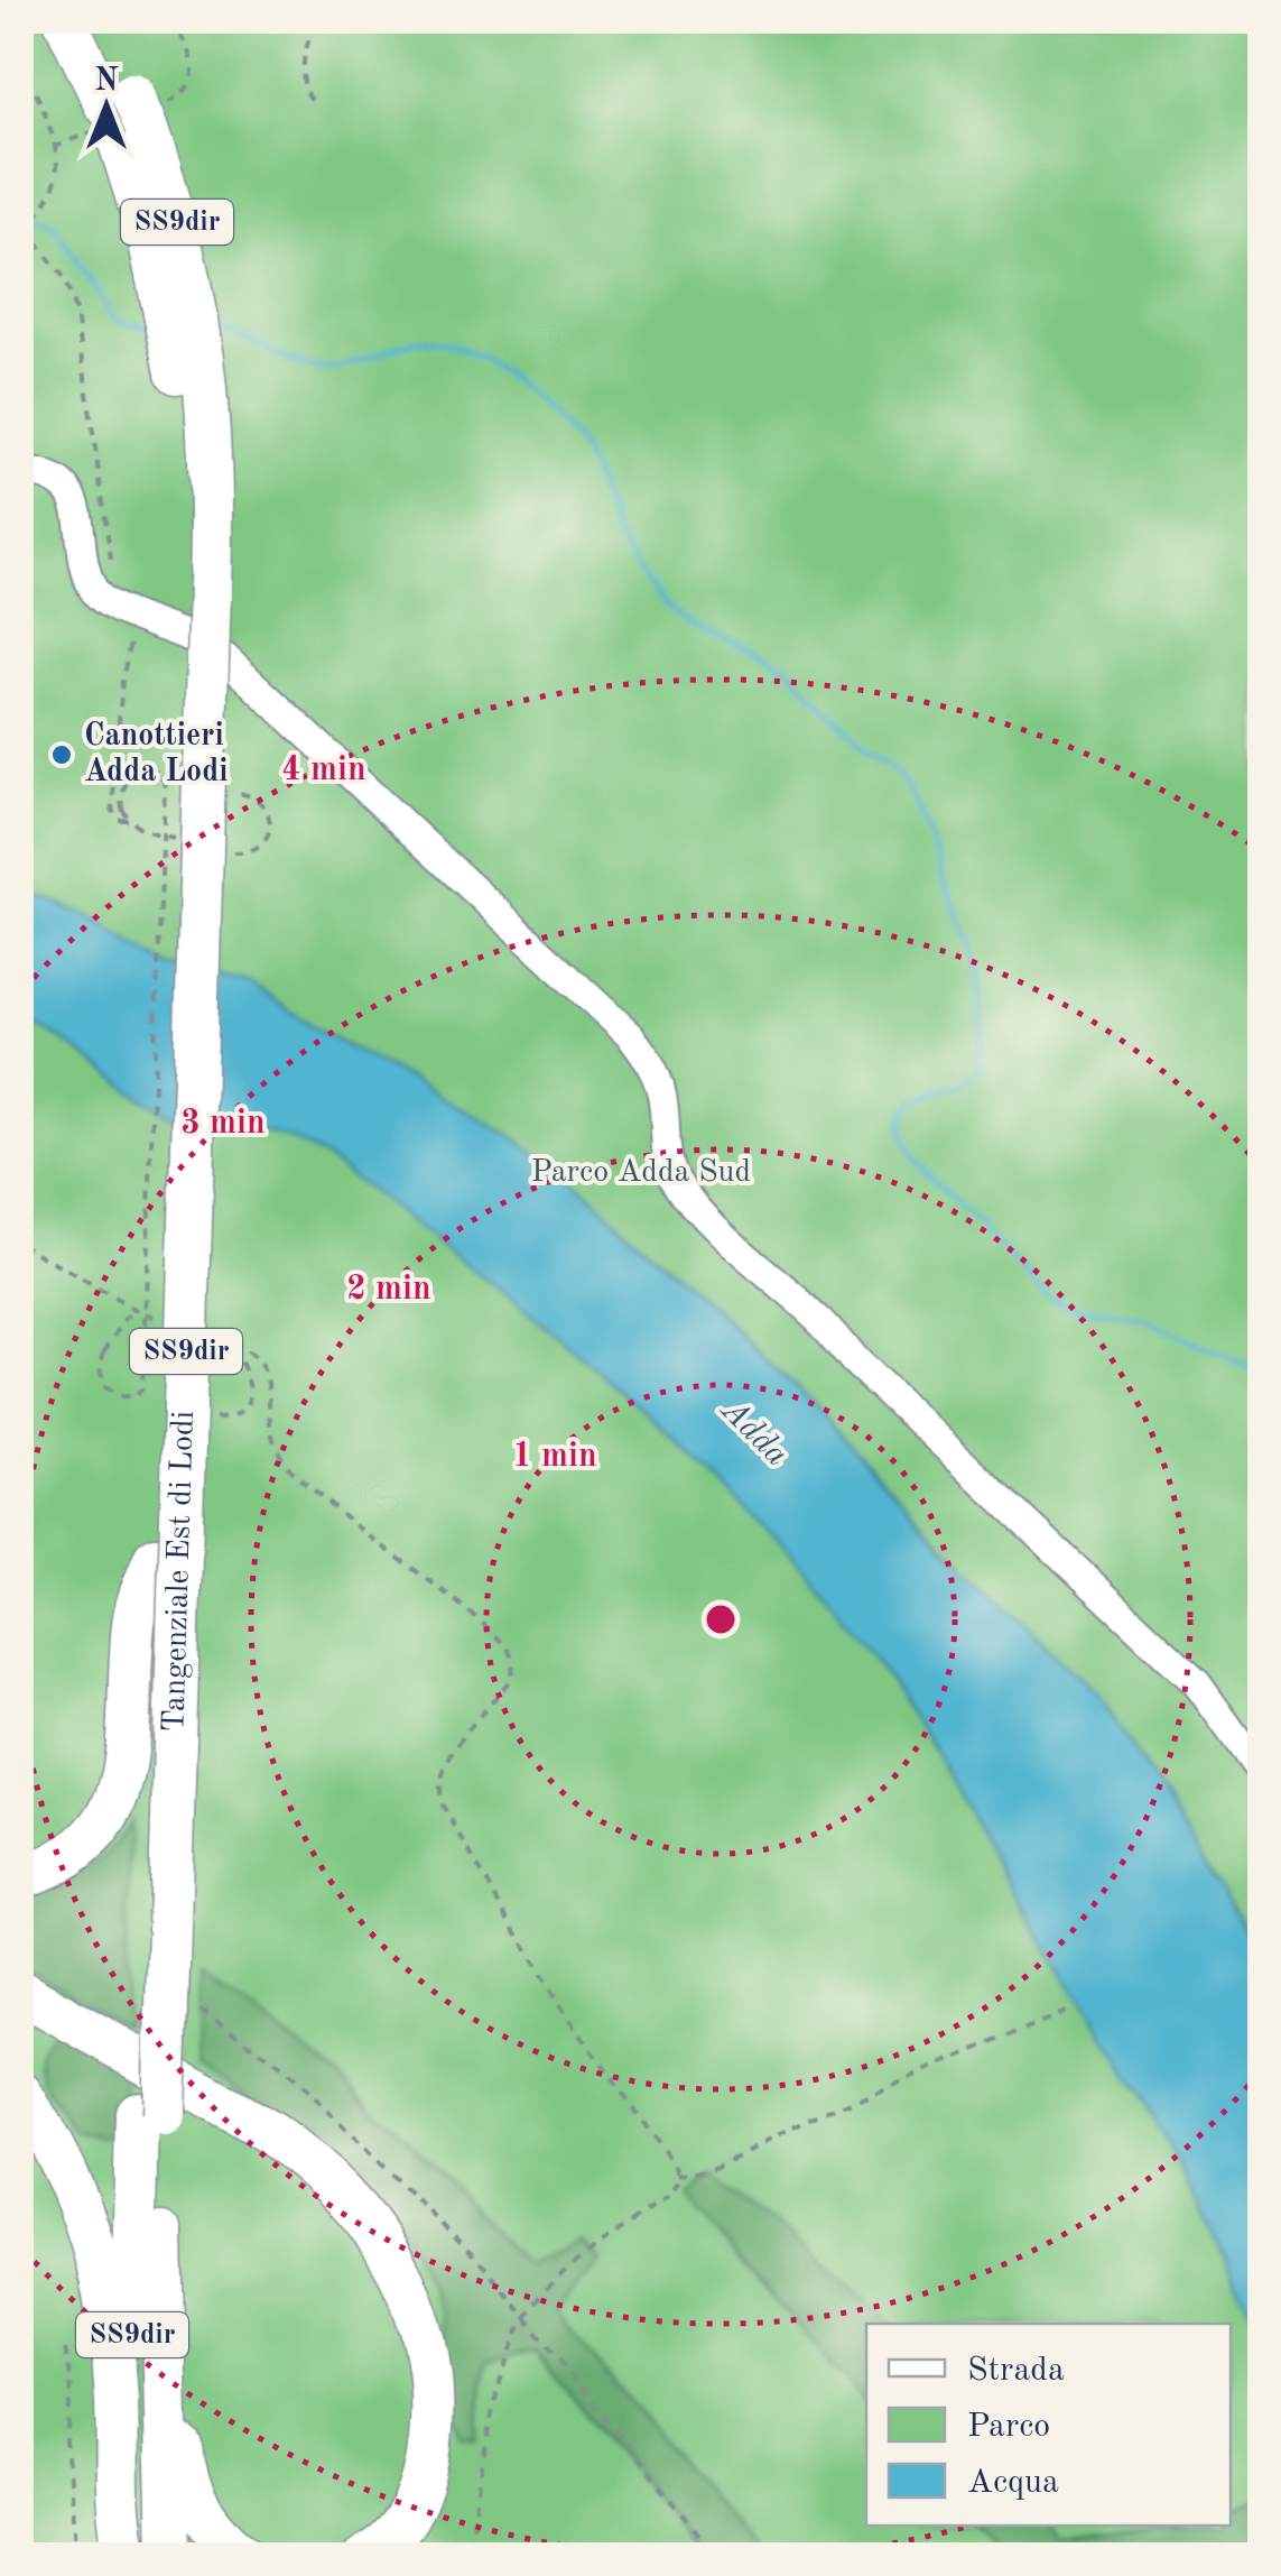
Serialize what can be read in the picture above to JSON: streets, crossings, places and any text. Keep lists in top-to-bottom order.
{
  "streets": {
    "highway": ["SS9dir", "Tangenziale Est di Lodi"]
  },
  "crossings": [
    ["SS9dir", "Tangenziale Est di Lodi"]
  ],
  "water": ["Adda"],
  "parks": ["Parco Adda Sud"],
  "places": ["Canottieri Adda Lodi"],
  "legend": ["Strada", "Parco", "Acqua"],
  "north": "top",
  "rings": [
    "4 min",
    "3 min",
    "2 min",
    "1 min"
  ]
}
